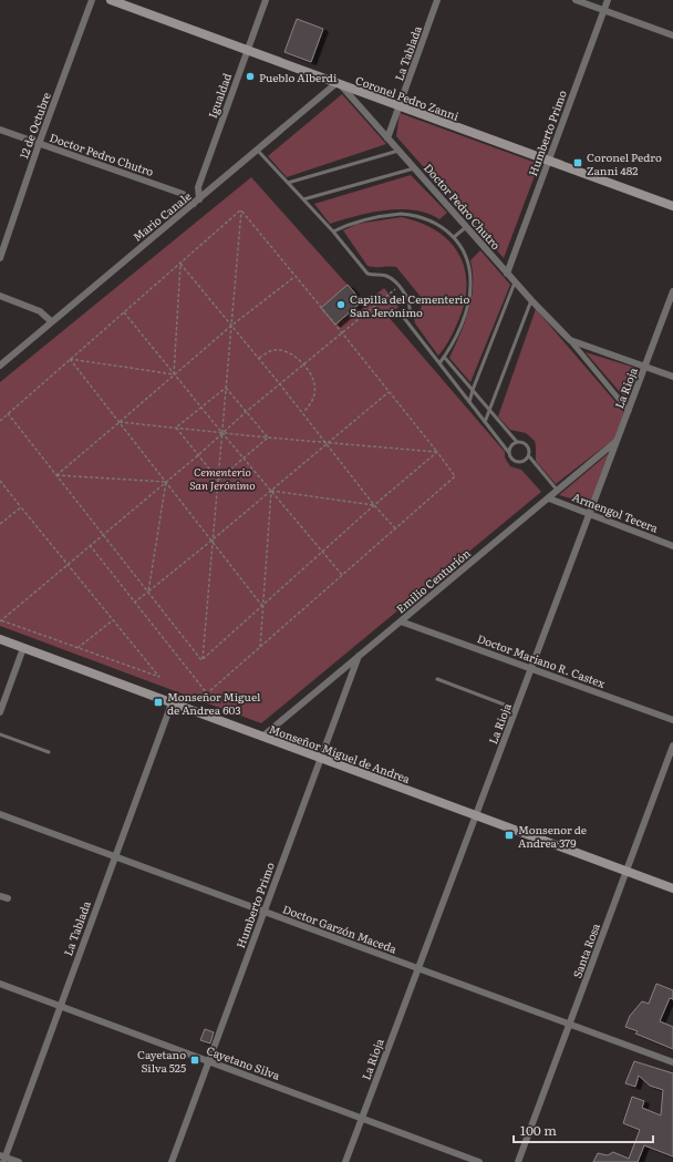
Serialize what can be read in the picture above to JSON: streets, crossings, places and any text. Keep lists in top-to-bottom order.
{
  "streets": {
    "main road": ["Coronel Pedro Zanni", "Monseñor Miguel de Andrea"],
    "street": [
      "La Tablada",
      "Igualdad",
      "12 de Octubre",
      "Humberto Primo",
      "Doctor Pedro Chutro",
      "Mario Canale",
      "La Rioja",
      "Armengol Tecera",
      "Emilio Centurión",
      "Doctor Mariano R. Castex",
      "Doctor Garzón Maceda",
      "Santa Rosa",
      "Cayetano Silva"
    ]
  },
  "crossings": [
    ["La Tablada", "Coronel Pedro Zanni"],
    ["La Tablada", "Doctor Pedro Chutro"],
    ["La Tablada", "Monseñor Miguel de Andrea"],
    ["La Tablada", "Doctor Garzón Maceda"],
    ["La Tablada", "Cayetano Silva"],
    ["Igualdad", "Coronel Pedro Zanni"],
    ["Igualdad", "Doctor Pedro Chutro"],
    ["Igualdad", "Mario Canale"],
    ["Coronel Pedro Zanni", "Humberto Primo"],
    ["Coronel Pedro Zanni", "Doctor Pedro Chutro"],
    ["Coronel Pedro Zanni", "Mario Canale"],
    ["12 de Octubre", "Doctor Pedro Chutro"],
    ["Humberto Primo", "Doctor Pedro Chutro"],
    ["Humberto Primo", "Emilio Centurión"],
    ["Humberto Primo", "Monseñor Miguel de Andrea"],
    ["Humberto Primo", "Doctor Garzón Maceda"],
    ["Humberto Primo", "Cayetano Silva"],
    ["Doctor Pedro Chutro", "Mario Canale"],
    ["Doctor Pedro Chutro", "La Rioja"],
    ["La Rioja", "Armengol Tecera"],
    ["La Rioja", "Emilio Centurión"],
    ["La Rioja", "Doctor Mariano R. Castex"],
    ["La Rioja", "Monseñor Miguel de Andrea"],
    ["La Rioja", "Doctor Garzón Maceda"],
    ["La Rioja", "Cayetano Silva"],
    ["Armengol Tecera", "Emilio Centurión"],
    ["Emilio Centurión", "Doctor Mariano R. Castex"],
    ["Emilio Centurión", "Monseñor Miguel de Andrea"],
    ["Monseñor Miguel de Andrea", "Santa Rosa"],
    ["Doctor Garzón Maceda", "Santa Rosa"]
  ],
  "parks": ["Cementerio San Jerónimo"],
  "places": {
    "other": ["Pueblo Alberdi", "Capilla del Cementerio San Jerónimo"],
    "transit": [
      "Coronel Pedro Zanni 482",
      "Monseñor Miguel de Andrea 603",
      "Monsenor de Andrea 379",
      "Cayetano Silva 525"
    ]
  },
  "scale_bar": "100 m"
}
